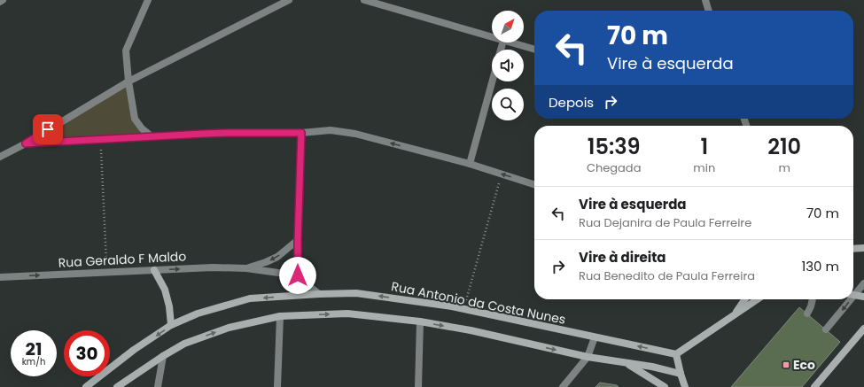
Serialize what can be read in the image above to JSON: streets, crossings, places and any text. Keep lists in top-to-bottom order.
{
  "streets": {
    "main road": ["Rua Antonio da Costa Nunes"],
    "street": ["Rua Geraldo F Maldo"]
  },
  "places": {
    "transit": ["Eco"]
  },
  "north": "top right",
  "page": {
    "turn": ["70 m", "Vire à esquerda"],
    "then": "Depois",
    "eta": [
      "15:39",
      "Chegada",
      "1",
      "min",
      "210",
      "m"
    ],
    "list": [
      {
        "name": "Vire à esquerda",
        "note": "Rua Dejanira de Paula Ferreire",
        "value": "70 m"
      },
      {
        "name": "Vire à direita",
        "note": "Rua Benedito de Paula Ferreira",
        "value": "130 m"
      }
    ],
    "speed": "21 km/h",
    "limit": "30"
  }
}
